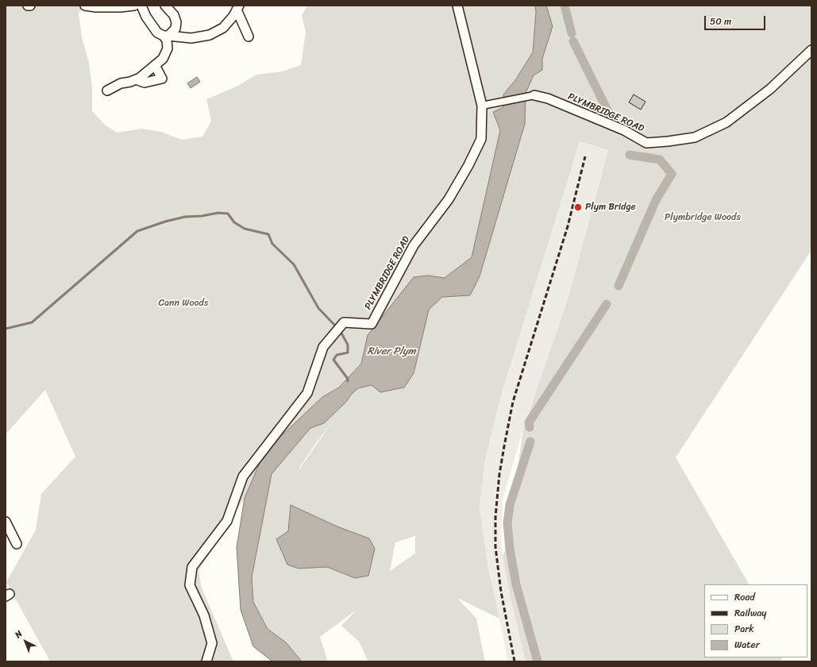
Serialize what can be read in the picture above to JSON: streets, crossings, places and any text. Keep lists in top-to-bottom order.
{
  "streets": {
    "street": ["PLYMBRIDGE ROAD"]
  },
  "water": ["River Plym"],
  "parks": ["Plymbridge Woods", "Cann Woods"],
  "places": ["Plym Bridge"],
  "legend": [
    "Road",
    "Railway",
    "Park",
    "Water"
  ],
  "scale_bar": "50 m",
  "north": "top left"
}
